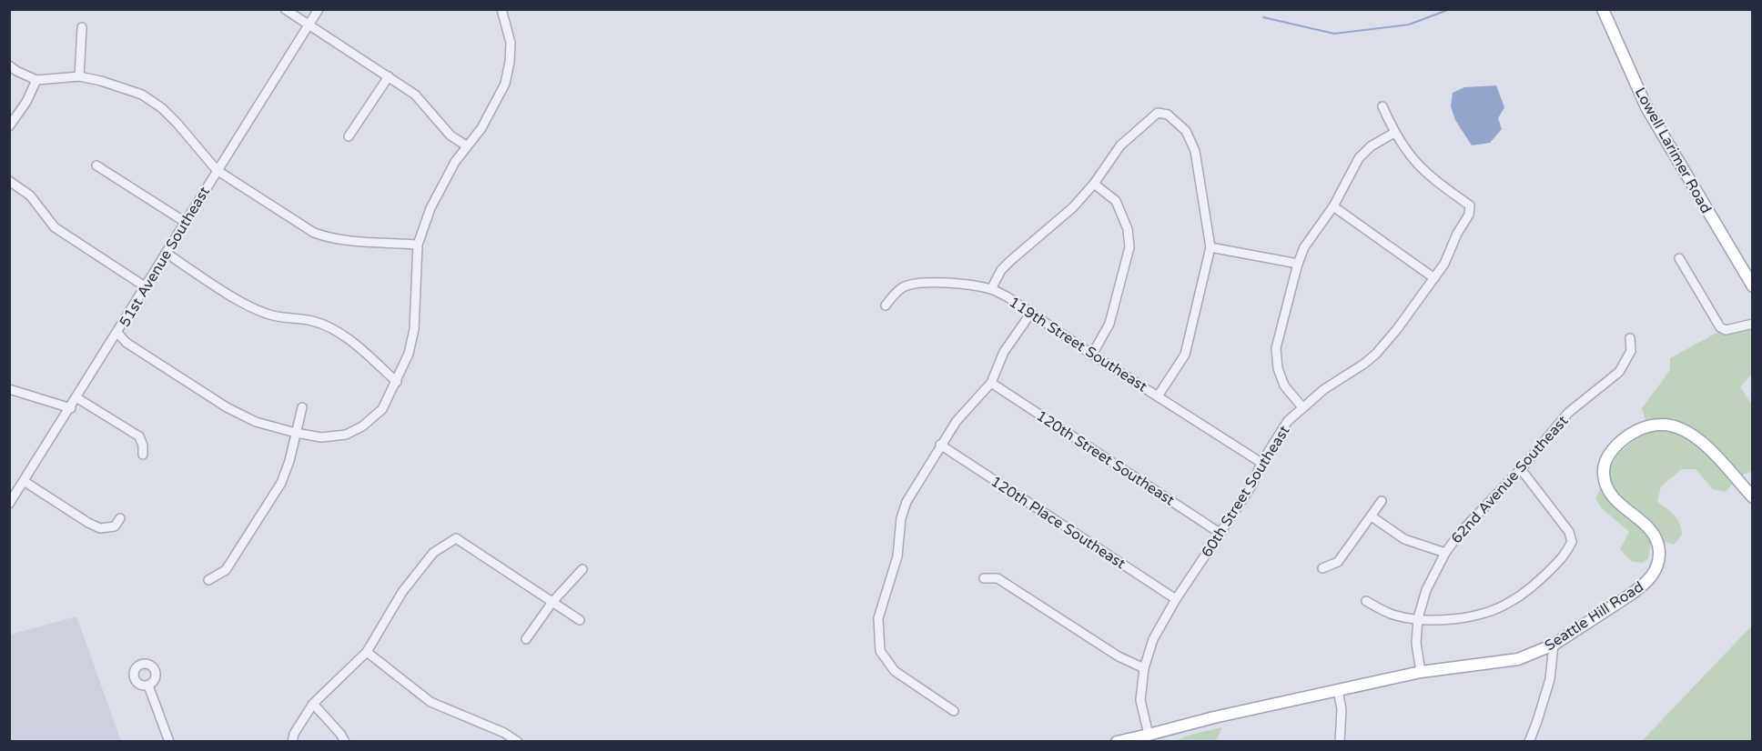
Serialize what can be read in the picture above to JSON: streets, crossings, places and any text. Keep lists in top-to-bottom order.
{
  "streets": {
    "main road": ["Lowell Larimer Road", "Seattle Hill Road"],
    "street": [
      "51st Avenue Southeast",
      "119th Street Southeast",
      "120th Street Southeast",
      "62nd Avenue Southeast",
      "60th Street Southeast",
      "120th Place Southeast"
    ]
  },
  "crossings": [
    ["119th Street Southeast", "60th Street Southeast"],
    ["120th Street Southeast", "60th Street Southeast"],
    ["62nd Avenue Southeast", "Seattle Hill Road"],
    ["60th Street Southeast", "120th Place Southeast"],
    ["60th Street Southeast", "Seattle Hill Road"]
  ]
}
